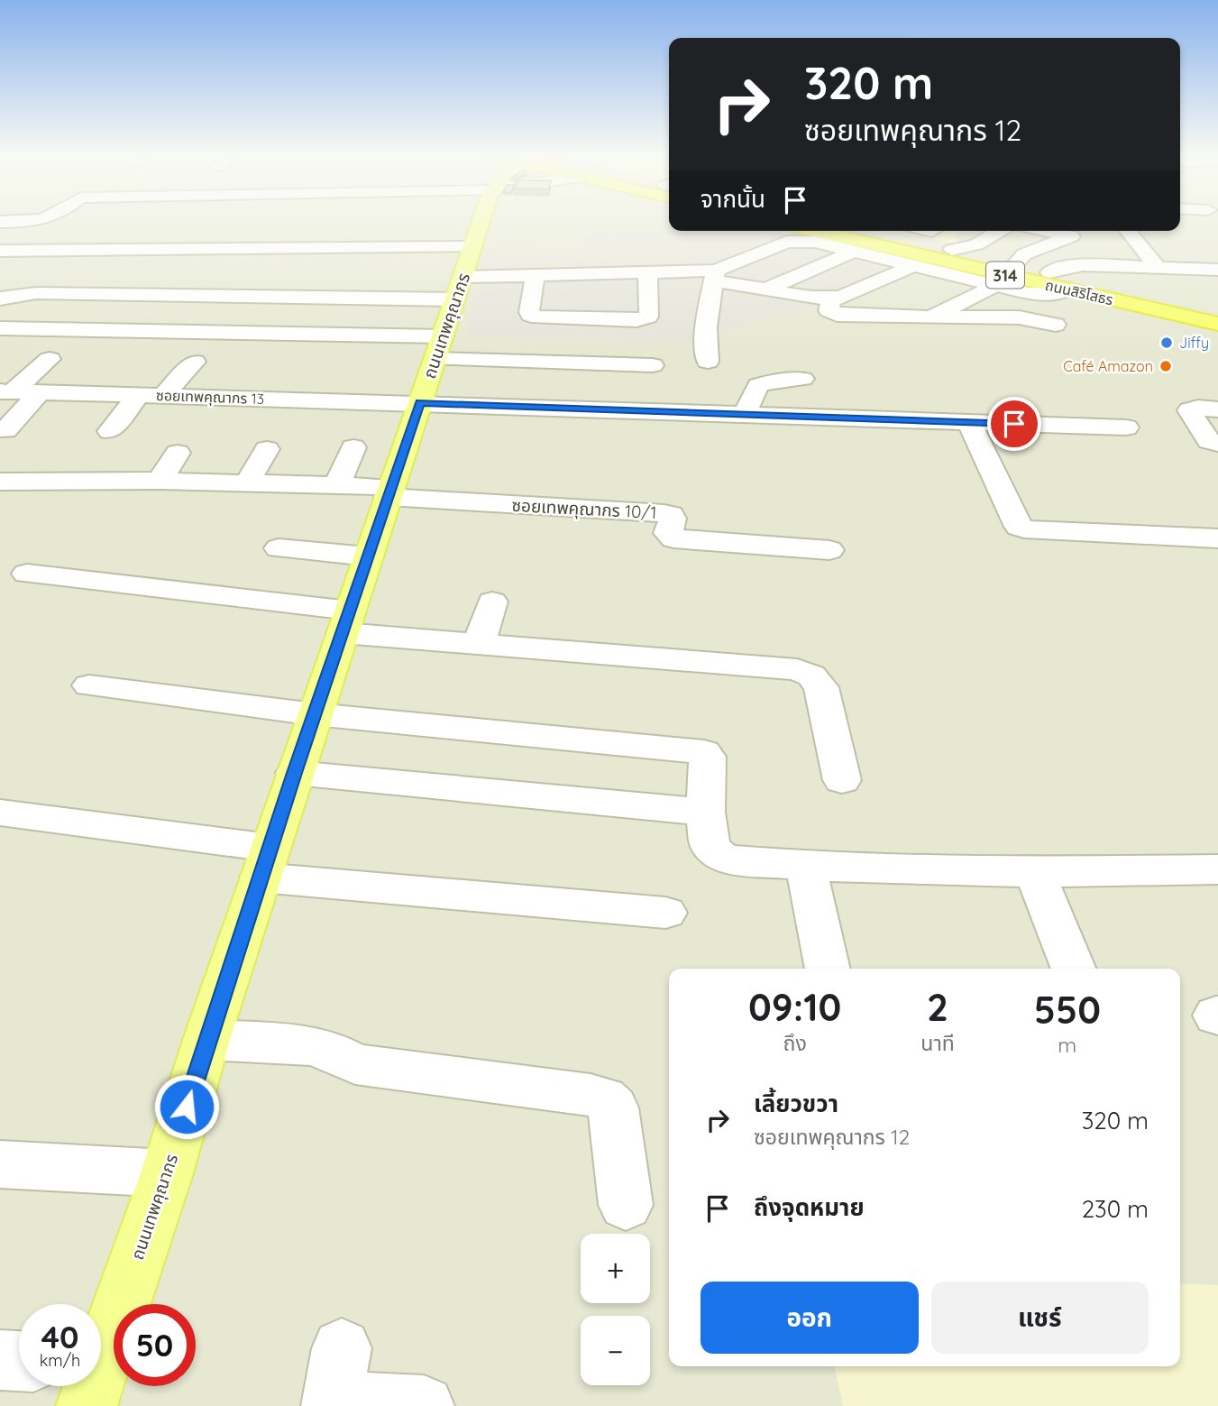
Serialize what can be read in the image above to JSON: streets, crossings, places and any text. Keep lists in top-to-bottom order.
{
  "streets": {
    "highway": ["314", "ถนนสิริโสธร"],
    "main road": ["ถนนเทพคุณากร"],
    "street": ["ซอยเทพคุณากร 13", "ซอยเทพคุณากร 10/1"]
  },
  "crossings": [
    ["ถนนเทพคุณากร", "ซอยเทพคุณากร 13"],
    ["ถนนเทพคุณากร", "ซอยเทพคุณากร 10/1"]
  ],
  "places": ["Jiffy", "Café Amazon"],
  "page": {
    "turn": ["320 m", "ซอยเทพคุณากร 12"],
    "then": "จากนั้น",
    "eta": [
      "09:10",
      "ถึง",
      "2",
      "นาที",
      "550",
      "m"
    ],
    "list": [
      {
        "name": "เลี้ยวขวา",
        "note": "ซอยเทพคุณากร 12",
        "value": "320 m"
      },
      {
        "name": "ถึงจุดหมาย",
        "value": "230 m"
      }
    ],
    "map_buttons": ["+", "−"],
    "buttons": ["ออก", "แชร์"],
    "speed": "40 km/h",
    "limit": "50"
  }
}
